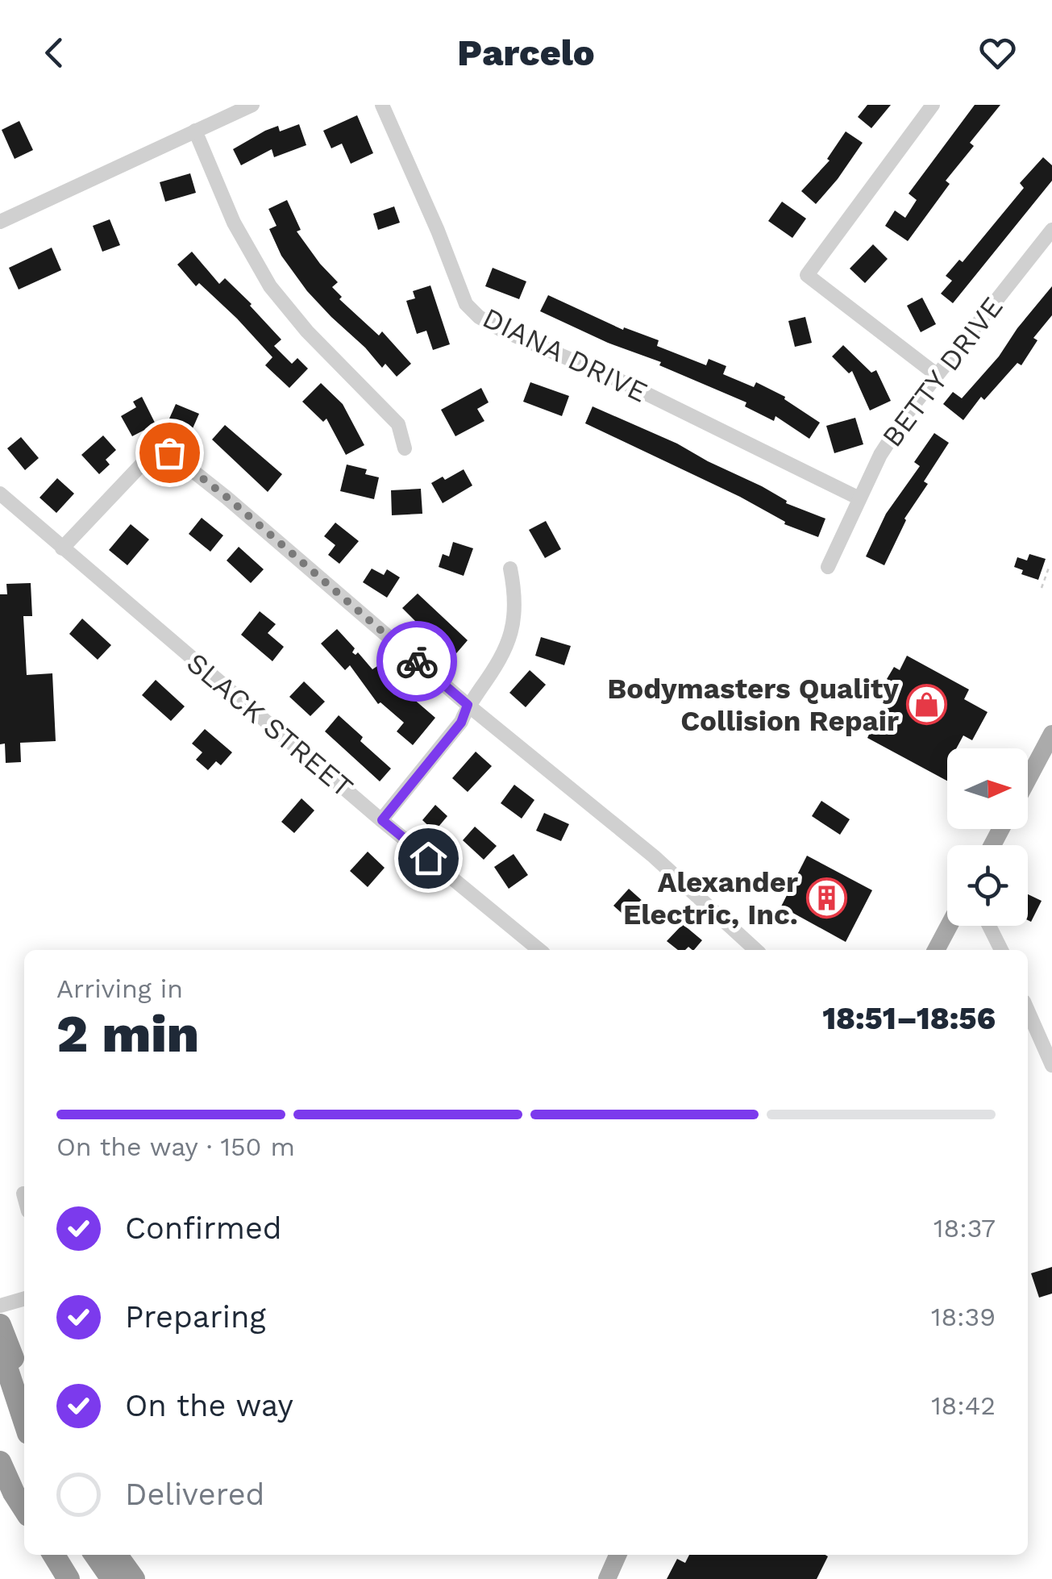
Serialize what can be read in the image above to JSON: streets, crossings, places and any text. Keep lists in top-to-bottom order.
{
  "streets": {
    "street": ["DIANA DRIVE", "BETTY DRIVE", "SLACK STREET"]
  },
  "crossings": [
    ["DIANA DRIVE", "BETTY DRIVE"]
  ],
  "places": {
    "shop": ["Bodymasters Quality Collision Repair"],
    "building": ["Alexander Electric, Inc."]
  },
  "north": "right",
  "page": {
    "header": "Parcelo",
    "heading": ["2 min", "Arriving in", "18:51–18:56"],
    "bar": "On the way · 150 m",
    "list": [
      ["Confirmed", "18:37"],
      ["Preparing", "18:39"],
      ["On the way", "18:42"],
      "Delivered"
    ]
  }
}
